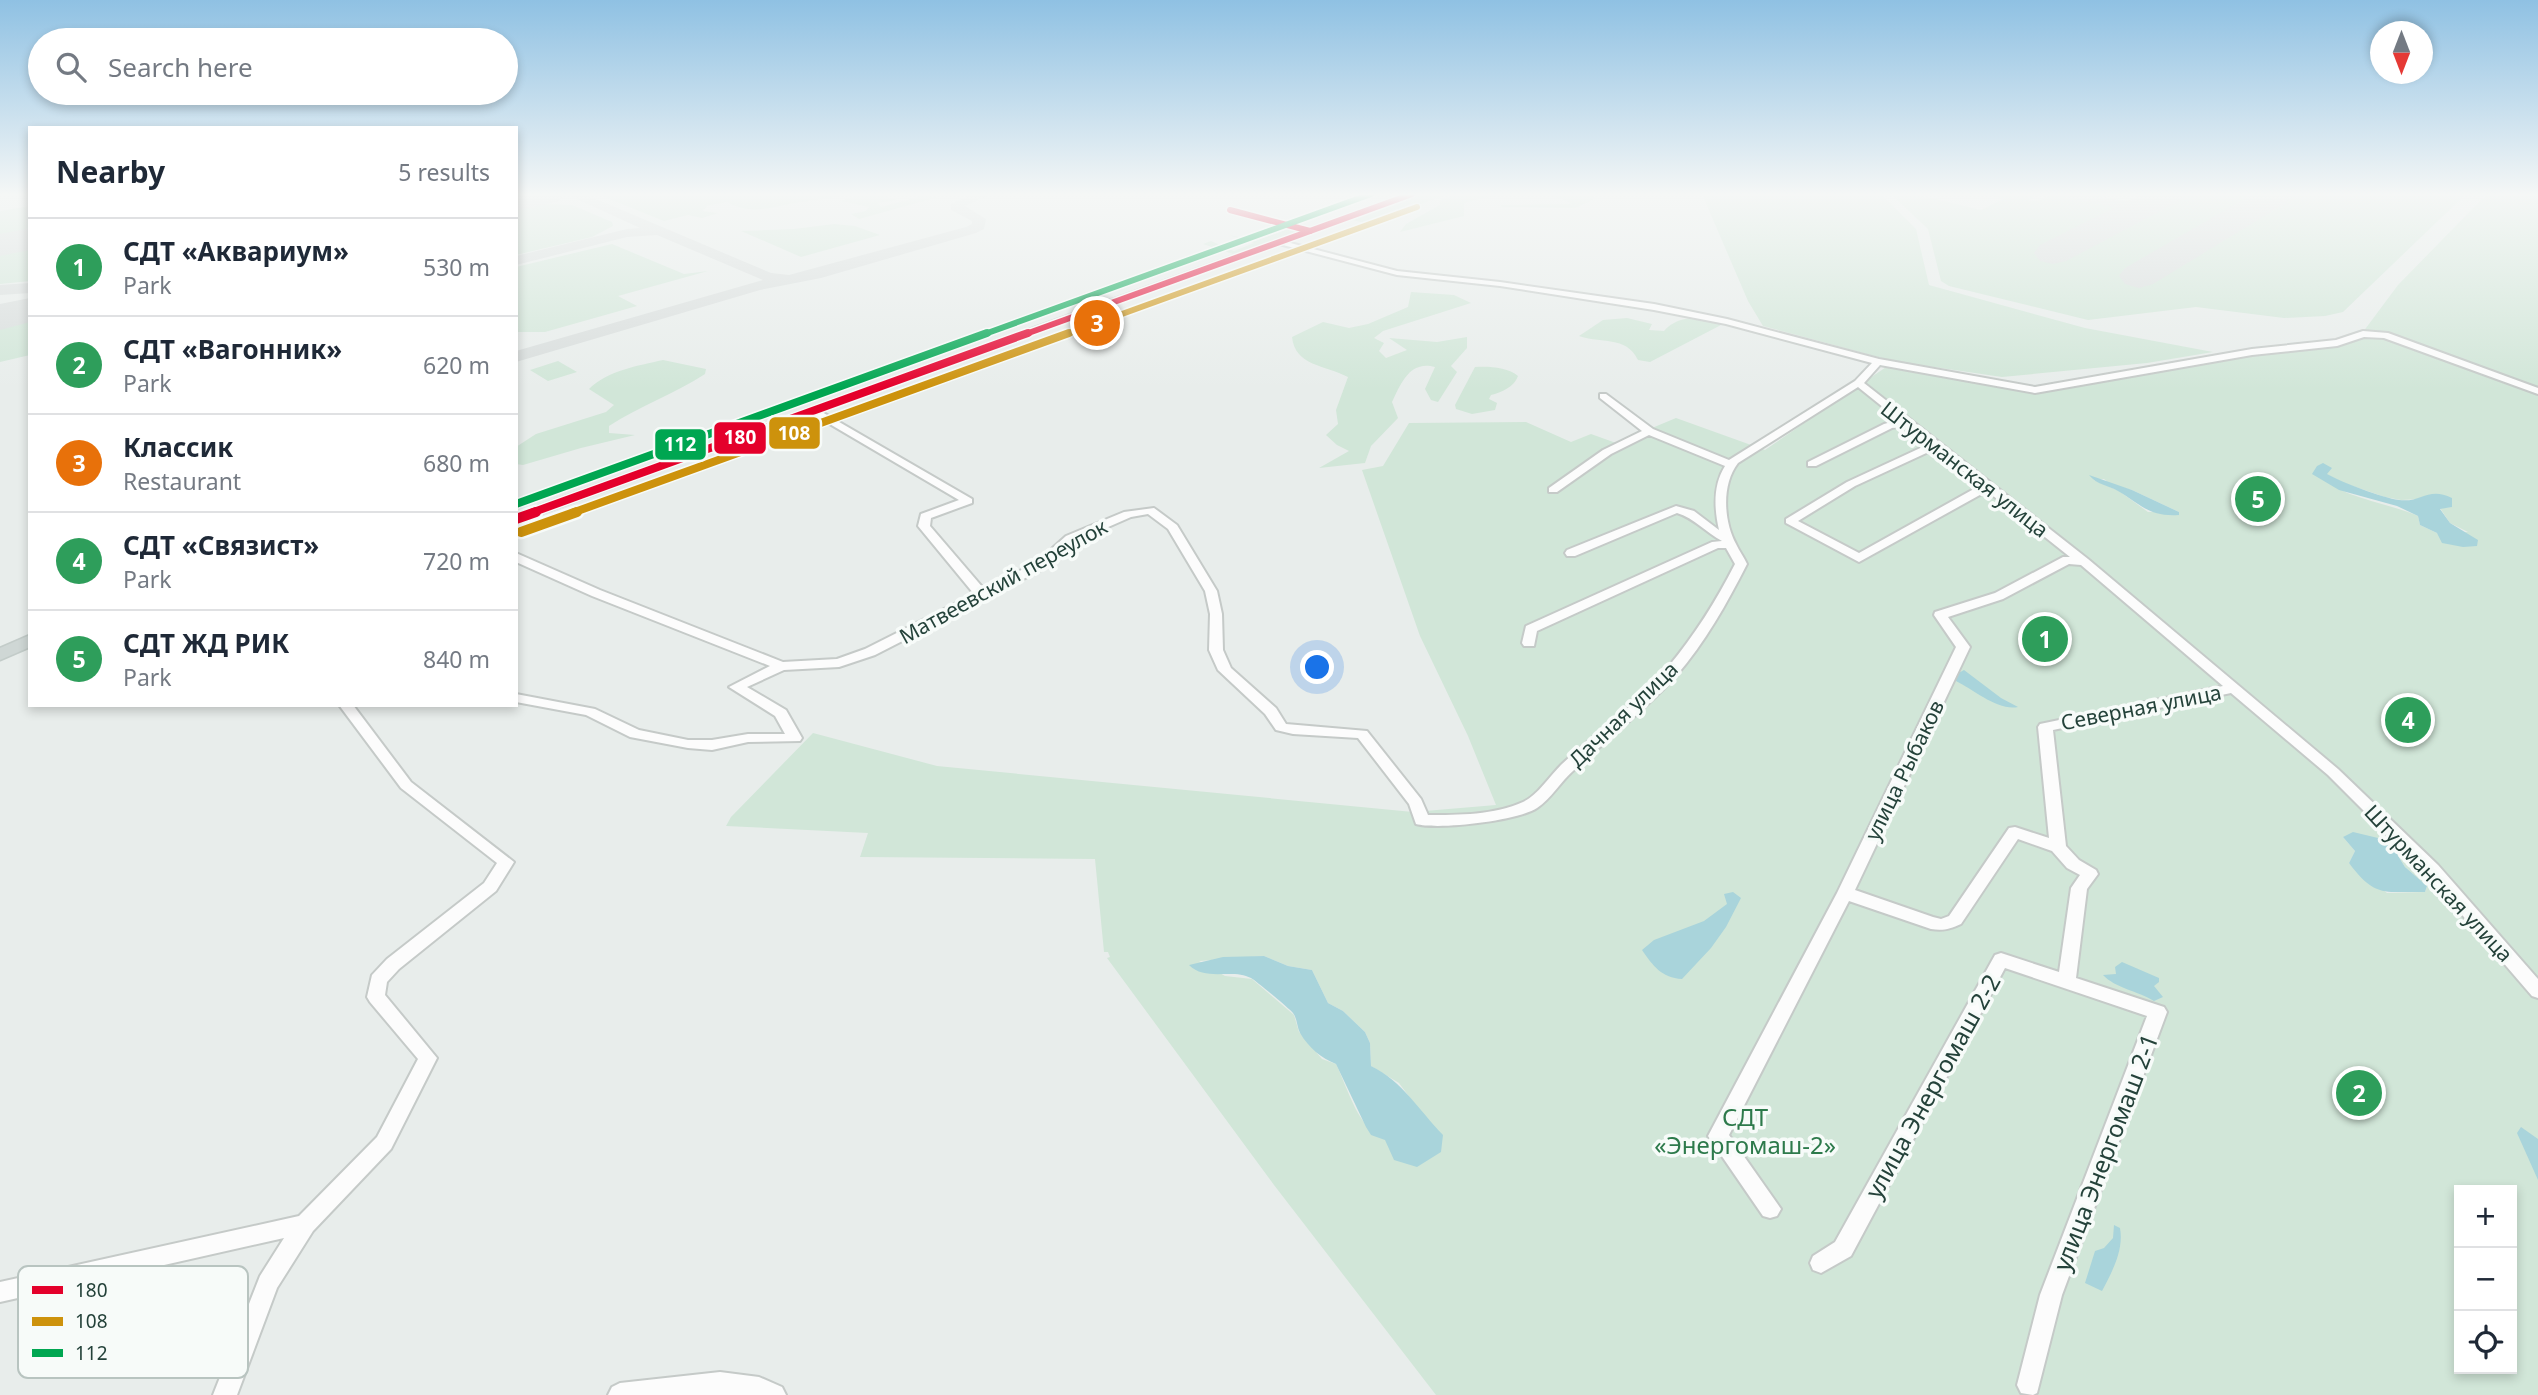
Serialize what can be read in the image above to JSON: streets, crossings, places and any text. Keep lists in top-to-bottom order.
{
  "streets": {
    "street": [
      "Штурманская улица",
      "Матвеевский переулок",
      "Северная улица",
      "Дачная улица",
      "улица Рыбаков",
      "улица Энергомаш 2-2",
      "улица Энергомаш 2-1"
    ]
  },
  "crossings": [
    ["Штурманская улица", "Северная улица"],
    ["Штурманская улица", "улица Рыбаков"],
    ["Матвеевский переулок", "Дачная улица"],
    ["улица Энергомаш 2-2", "улица Энергомаш 2-1"]
  ],
  "parks": ["СДТ «Энергомаш-2»"],
  "lines": ["transit line 180", "transit line 108", "transit line 112"],
  "legend": ["180", "108", "112"],
  "north": "bottom",
  "page": {
    "search": "Search here",
    "heading": ["Nearby", "5 results"],
    "list": [
      {
        "mark": "1",
        "name": "СДТ «Аквариум»",
        "note": "Park",
        "value": "530 m"
      },
      {
        "mark": "2",
        "name": "СДТ «Вагонник»",
        "note": "Park",
        "value": "620 m"
      },
      {
        "mark": "3",
        "name": "Классик",
        "note": "Restaurant",
        "value": "680 m"
      },
      {
        "mark": "4",
        "name": "СДТ «Связист»",
        "note": "Park",
        "value": "720 m"
      },
      {
        "mark": "5",
        "name": "СДТ ЖД РИК",
        "note": "Park",
        "value": "840 m"
      }
    ],
    "pins": [
      "3",
      "5",
      "1",
      "4",
      "2"
    ],
    "map_buttons": ["+", "−"]
  }
}
